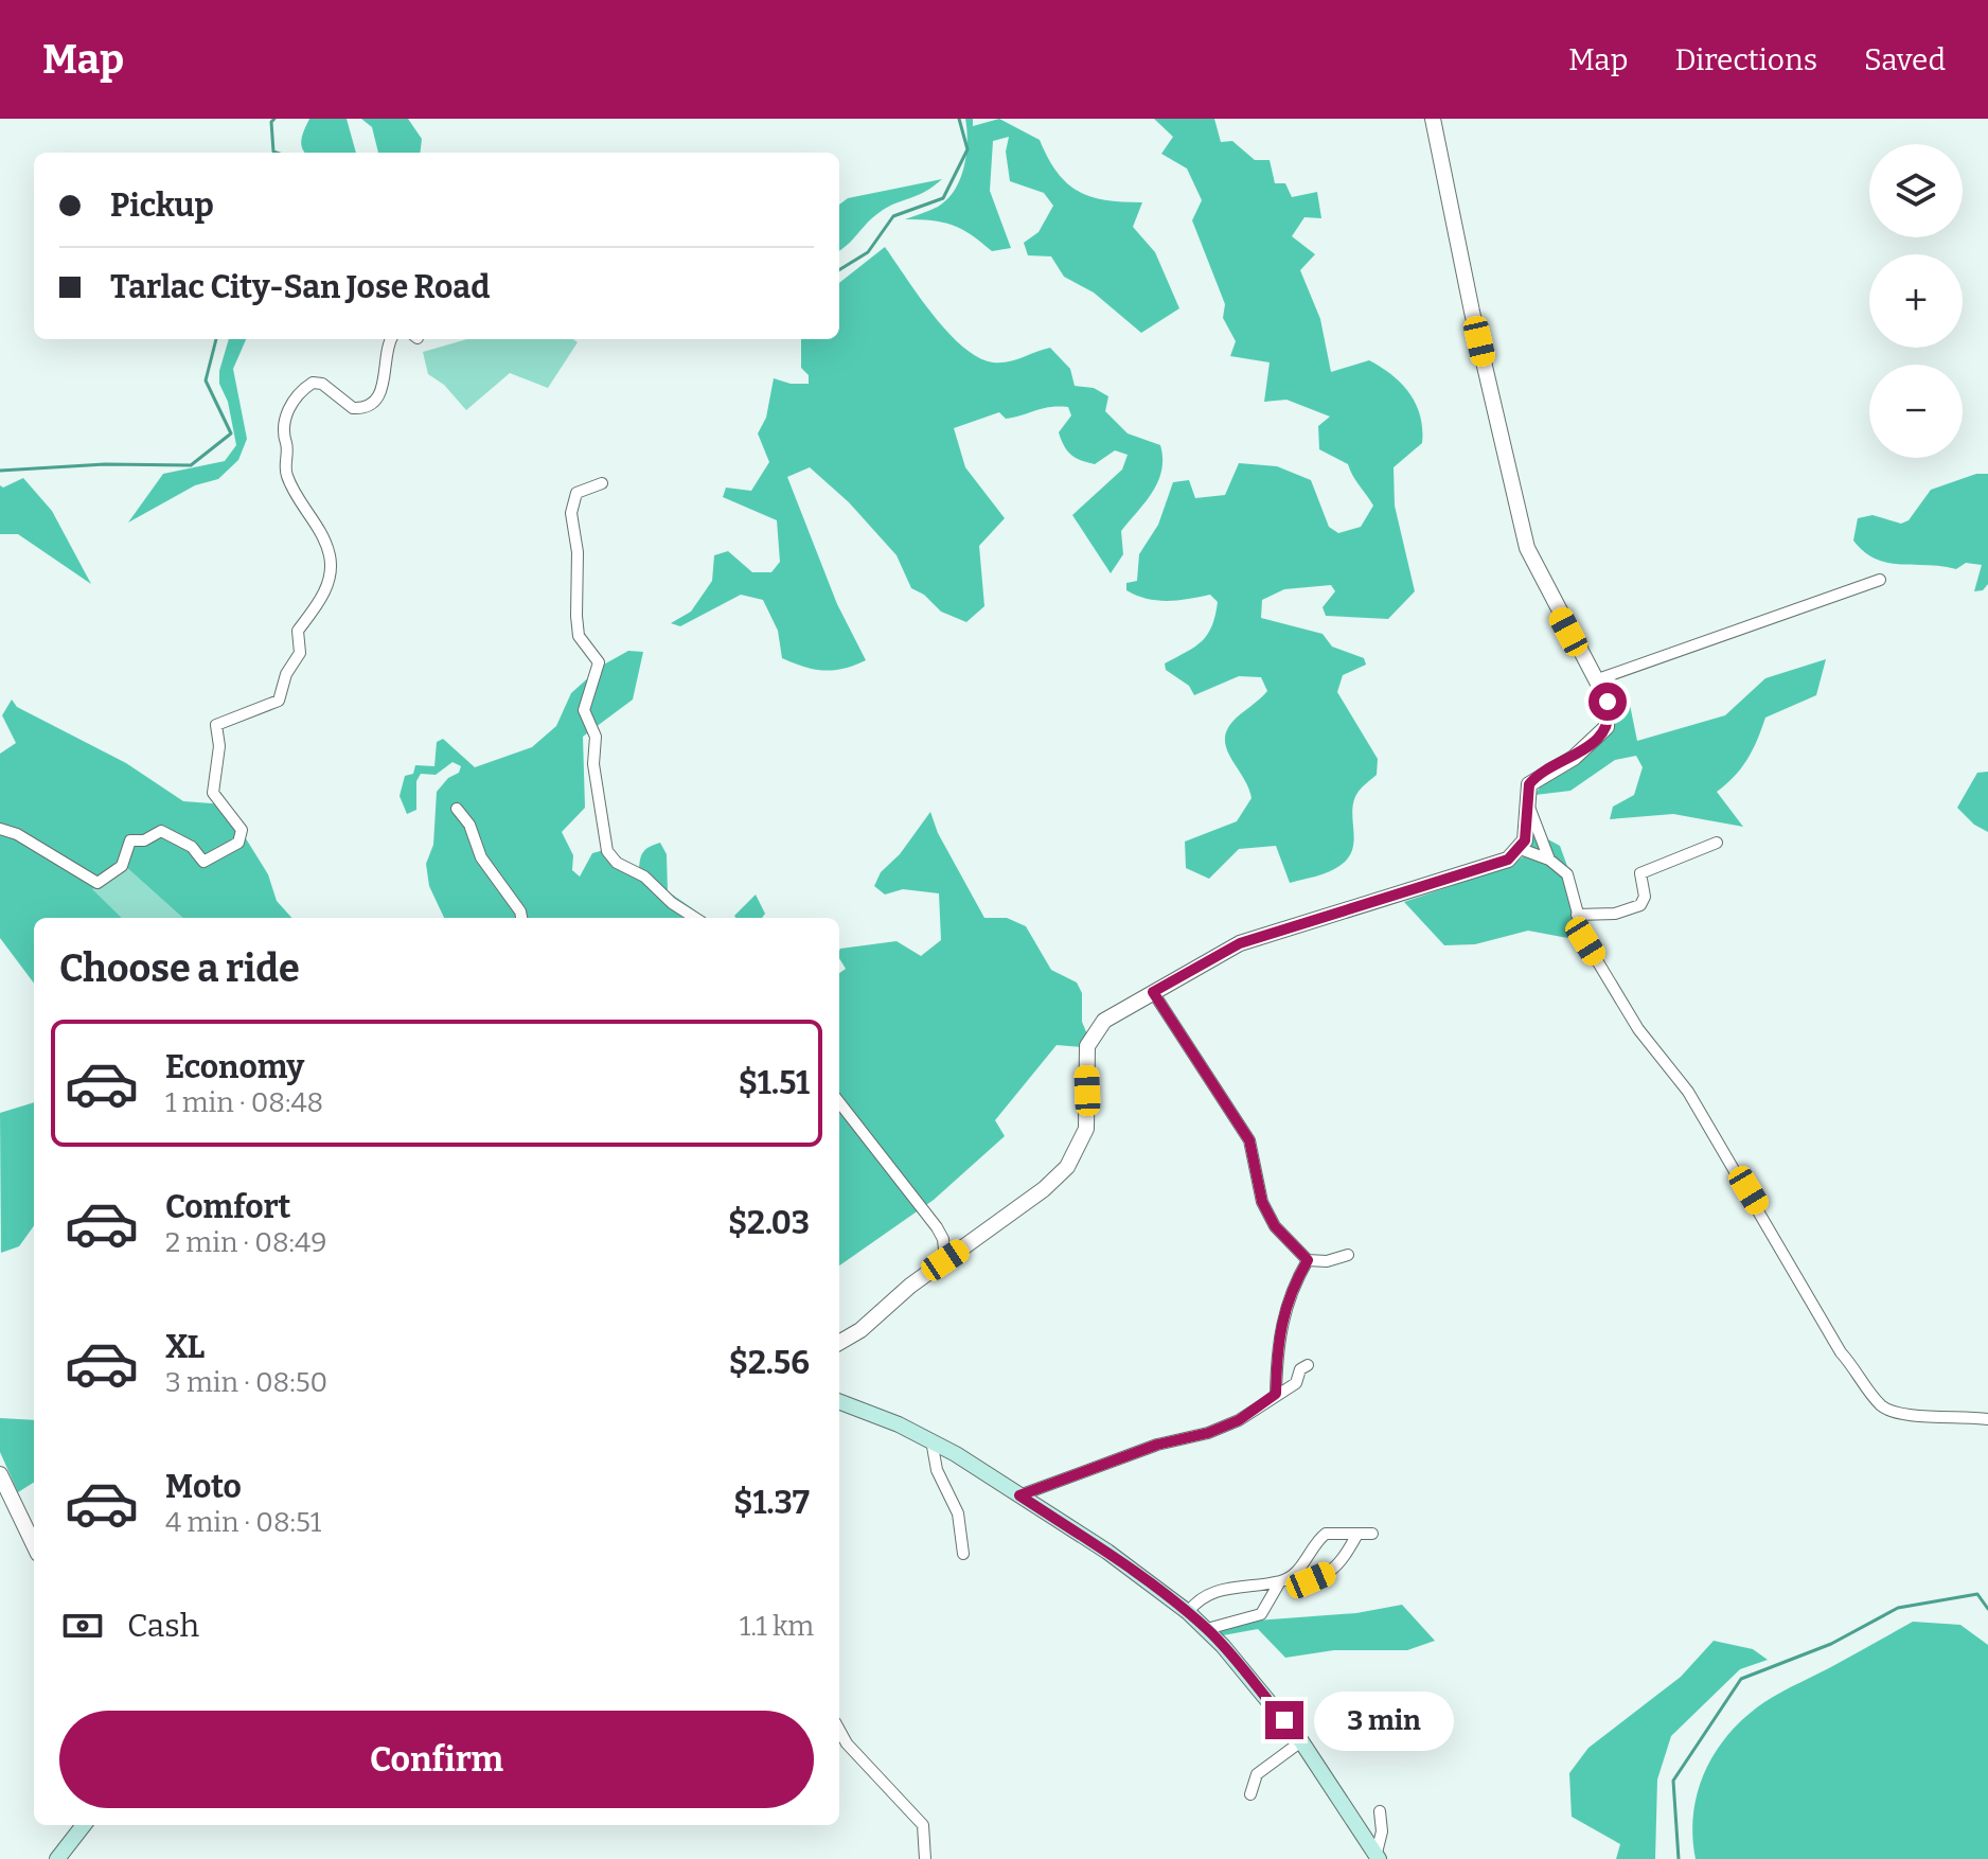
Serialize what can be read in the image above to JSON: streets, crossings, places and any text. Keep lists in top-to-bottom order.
{
  "page": {
    "header": "Map",
    "nav": ["Map", "Directions", "Saved"],
    "map_buttons": ["+", "−"],
    "banner": ["Pickup", "Tarlac City-San Jose Road"],
    "heading": "Choose a ride",
    "list": [
      {
        "name": "Economy",
        "note": "1 min · 08:48",
        "value": "$1.51"
      },
      {
        "name": "Comfort",
        "note": "2 min · 08:49",
        "value": "$2.03"
      },
      {
        "name": "XL",
        "note": "3 min · 08:50",
        "value": "$2.56"
      },
      {
        "name": "Moto",
        "note": "4 min · 08:51",
        "value": "$1.37"
      }
    ],
    "pay": ["Cash", "1.1 km"],
    "bubble": "3 min",
    "buttons": "Confirm"
  }
}
